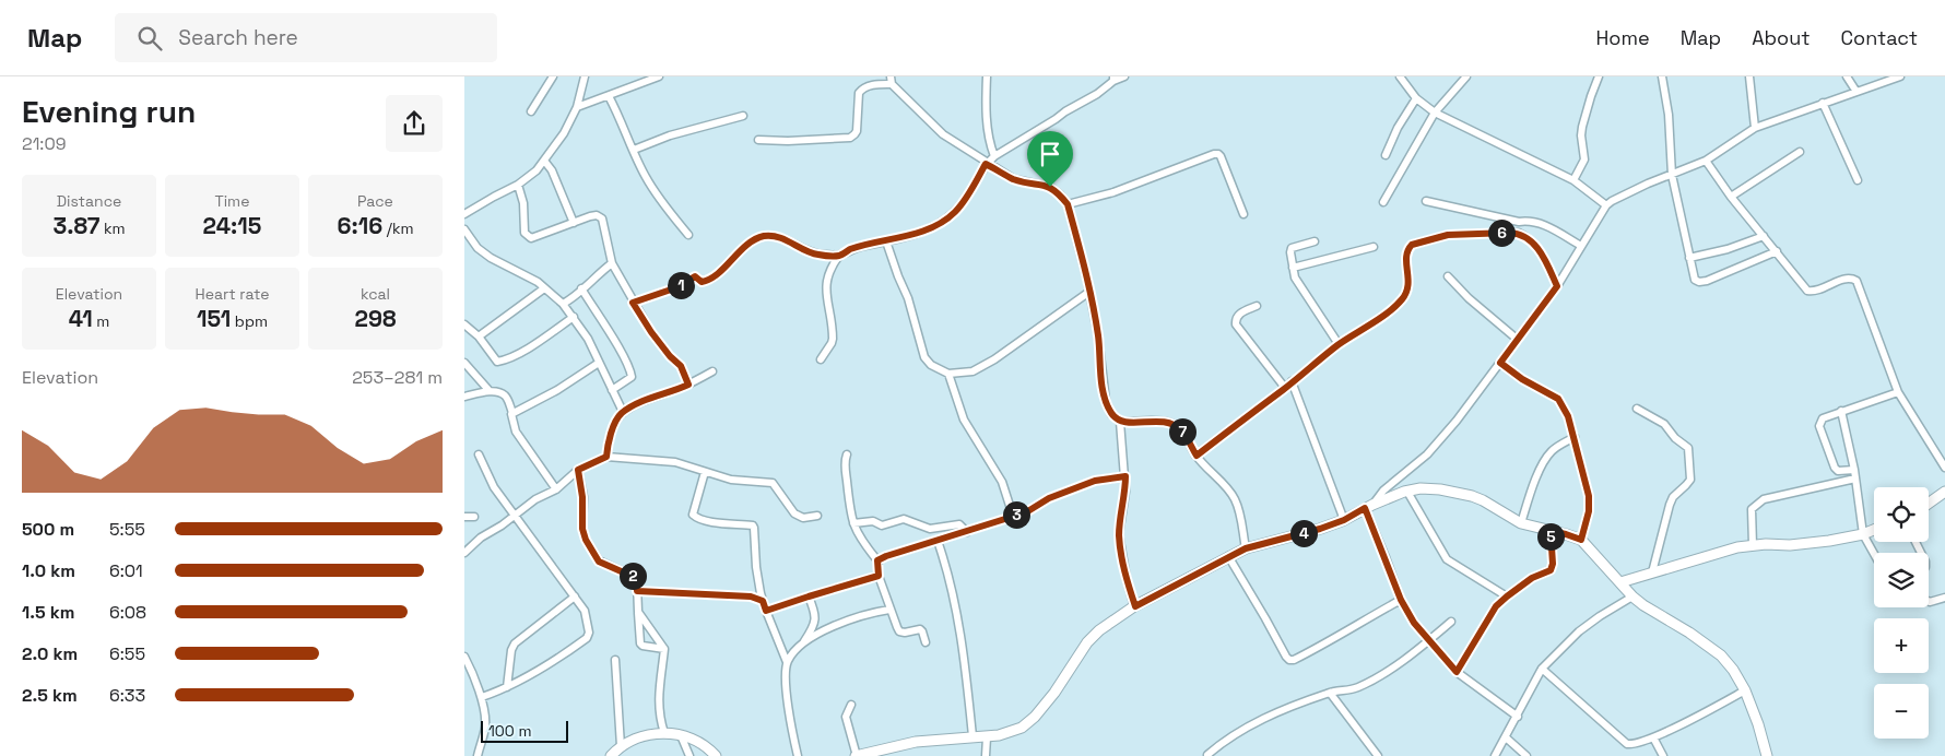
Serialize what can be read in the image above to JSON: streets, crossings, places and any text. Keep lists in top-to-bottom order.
{
  "scale_bar": "100 m",
  "page": {
    "header": "Map",
    "search": "Search here",
    "nav": [
      "Home",
      "Map",
      "About",
      "Contact"
    ],
    "heading": ["Evening run", "21:09"],
    "stats": [
      ["Distance", "3.87 km"],
      ["Time", "24:15"],
      ["Pace", "6:16 /km"],
      ["Elevation", "41 m"],
      ["Heart rate", "151 bpm"],
      ["kcal", "298"]
    ],
    "pins": [
      "6",
      "1",
      "7",
      "3",
      "4",
      "5",
      "2"
    ],
    "chart": ["Elevation", "253–281 m"],
    "map_buttons": ["+", "−"],
    "list": [
      {
        "name": "500 m",
        "note": "5:55"
      },
      {
        "name": "1.0 km",
        "note": "6:01"
      },
      {
        "name": "1.5 km",
        "note": "6:08"
      },
      {
        "name": "2.0 km",
        "note": "6:55"
      },
      {
        "name": "2.5 km",
        "note": "6:33"
      }
    ],
    "scale": "100 m"
  }
}
